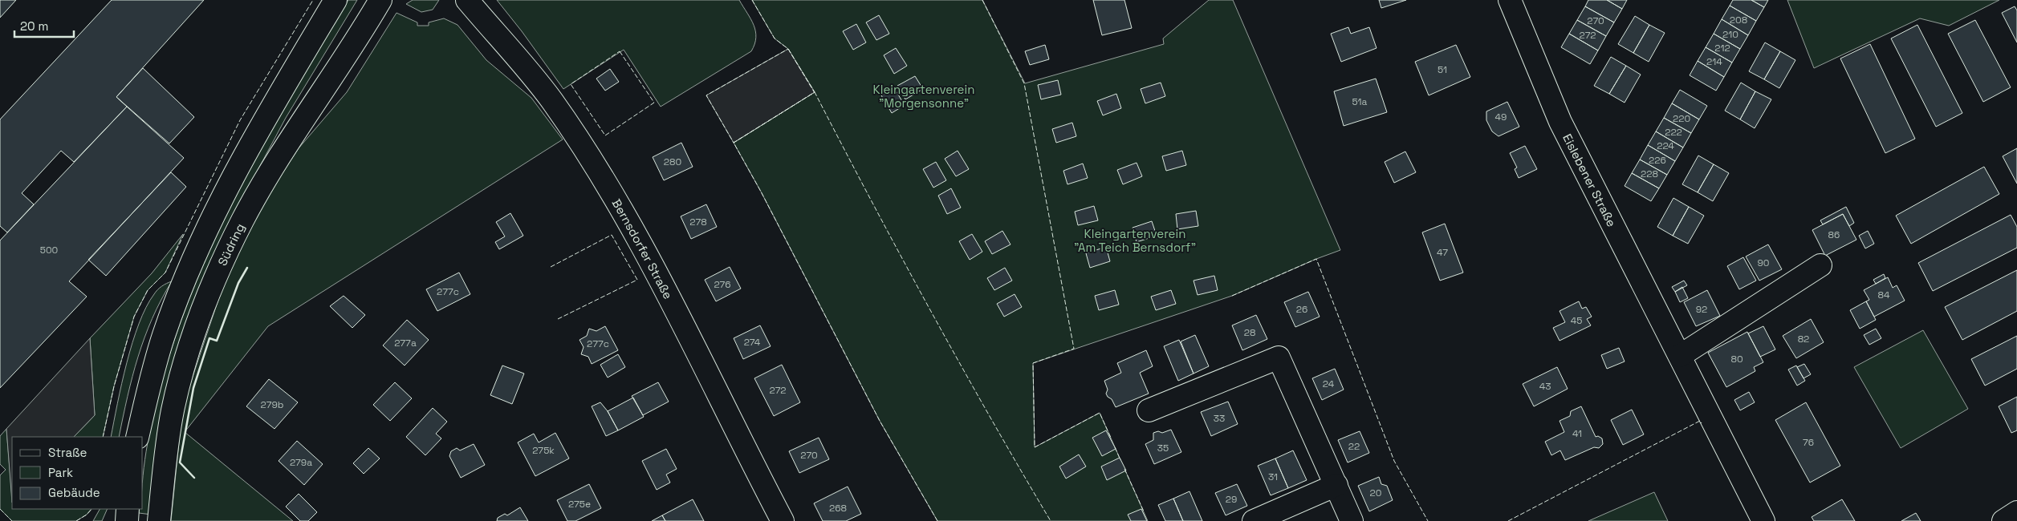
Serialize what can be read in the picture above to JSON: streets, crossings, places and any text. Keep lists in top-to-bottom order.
{
  "streets": {
    "street": ["Eislebener Straße", "Südring", "Bernsdorfer Straße"]
  },
  "parks": ["Kleingartenverein \"Morgensonne\"", "Kleingartenverein \"Am Teich Bernsdorf\""],
  "house_numbers": [
    "208",
    "270",
    "210",
    "272",
    "212",
    "214",
    "51",
    "51a",
    "49",
    "220",
    "222",
    "224",
    "226",
    "280",
    "228",
    "278",
    "86",
    "500",
    "47",
    "90",
    "276",
    "277c",
    "84",
    "26",
    "92",
    "45",
    "28",
    "82",
    "274",
    "277a",
    "277c",
    "80",
    "24",
    "43",
    "272",
    "279b",
    "33",
    "41",
    "76",
    "22",
    "35",
    "275k",
    "270",
    "279a",
    "31",
    "20",
    "29",
    "275e",
    "268"
  ],
  "legend": ["Straße", "Park", "Gebäude"],
  "scale_bar": "20 m"
}
